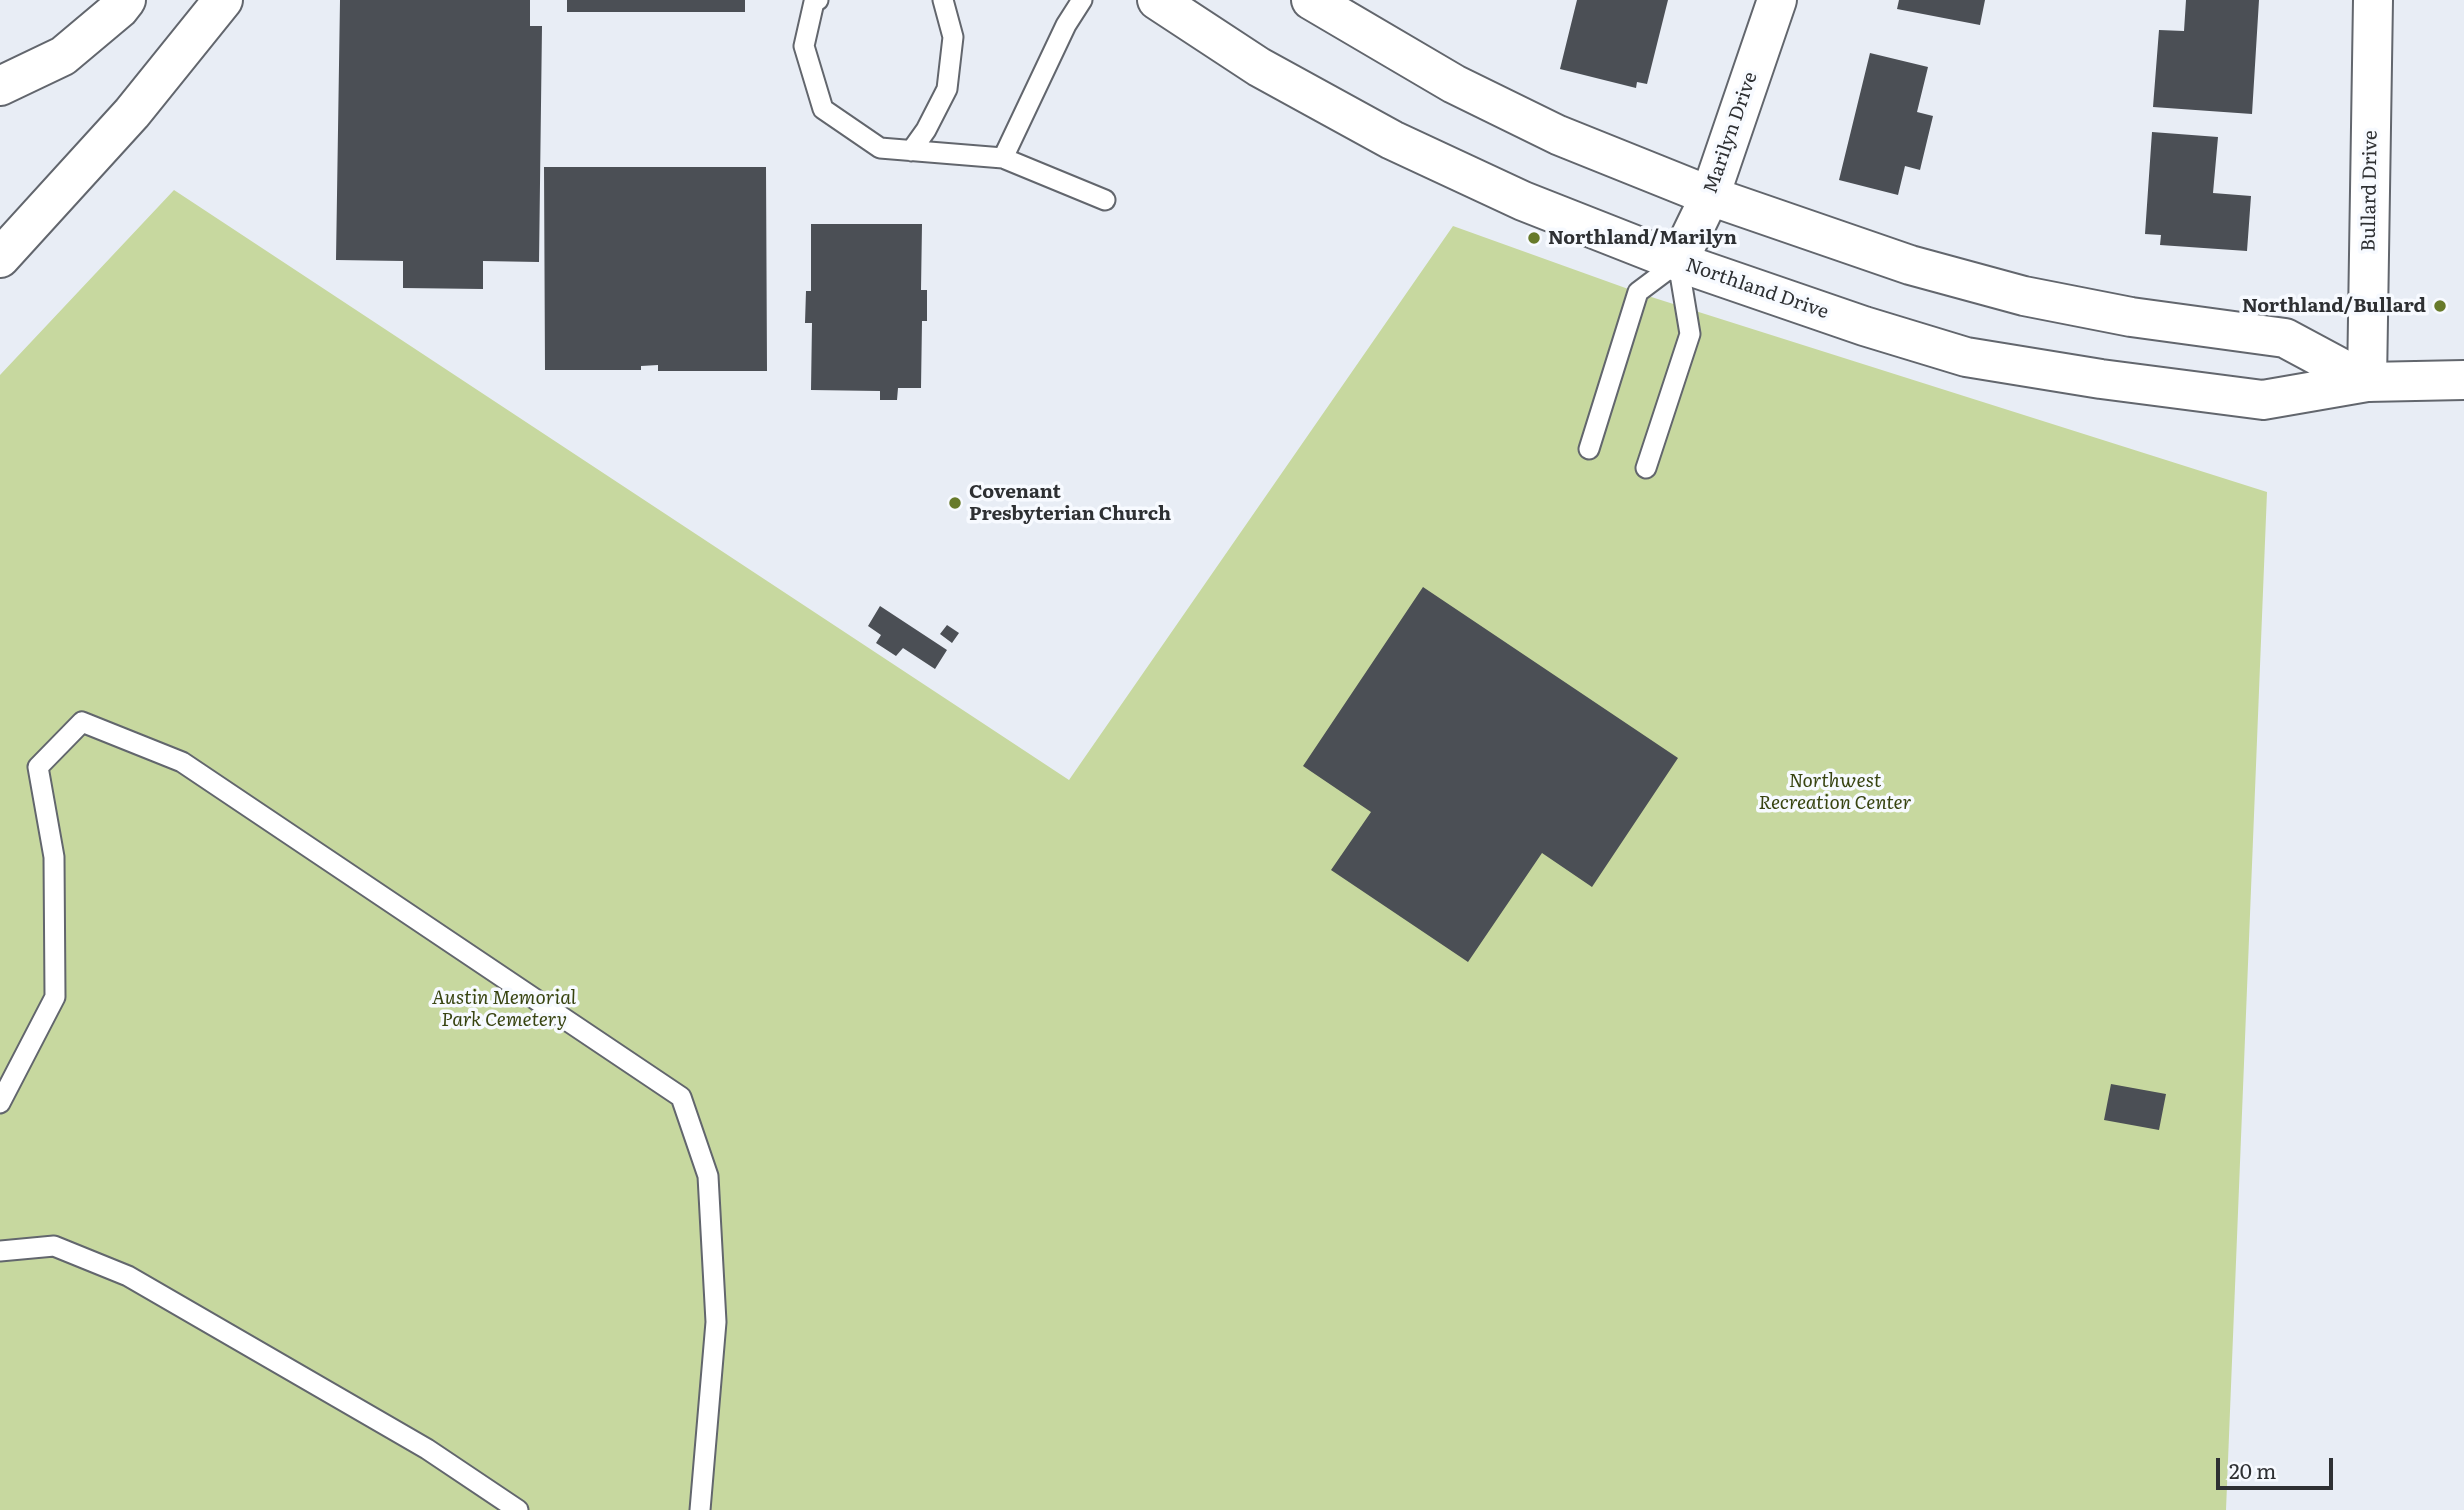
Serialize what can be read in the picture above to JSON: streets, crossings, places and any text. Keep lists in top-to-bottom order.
{
  "streets": {
    "main road": ["Marilyn Drive", "Bullard Drive", "Northland Drive"]
  },
  "crossings": [
    ["Marilyn Drive", "Northland Drive"],
    ["Bullard Drive", "Northland Drive"]
  ],
  "parks": ["Northwest Recreation Center", "Austin Memorial Park Cemetery"],
  "places": ["Northland/Marilyn", "Northland/Bullard", "Covenant Presbyterian Church"],
  "scale_bar": "20 m"
}
